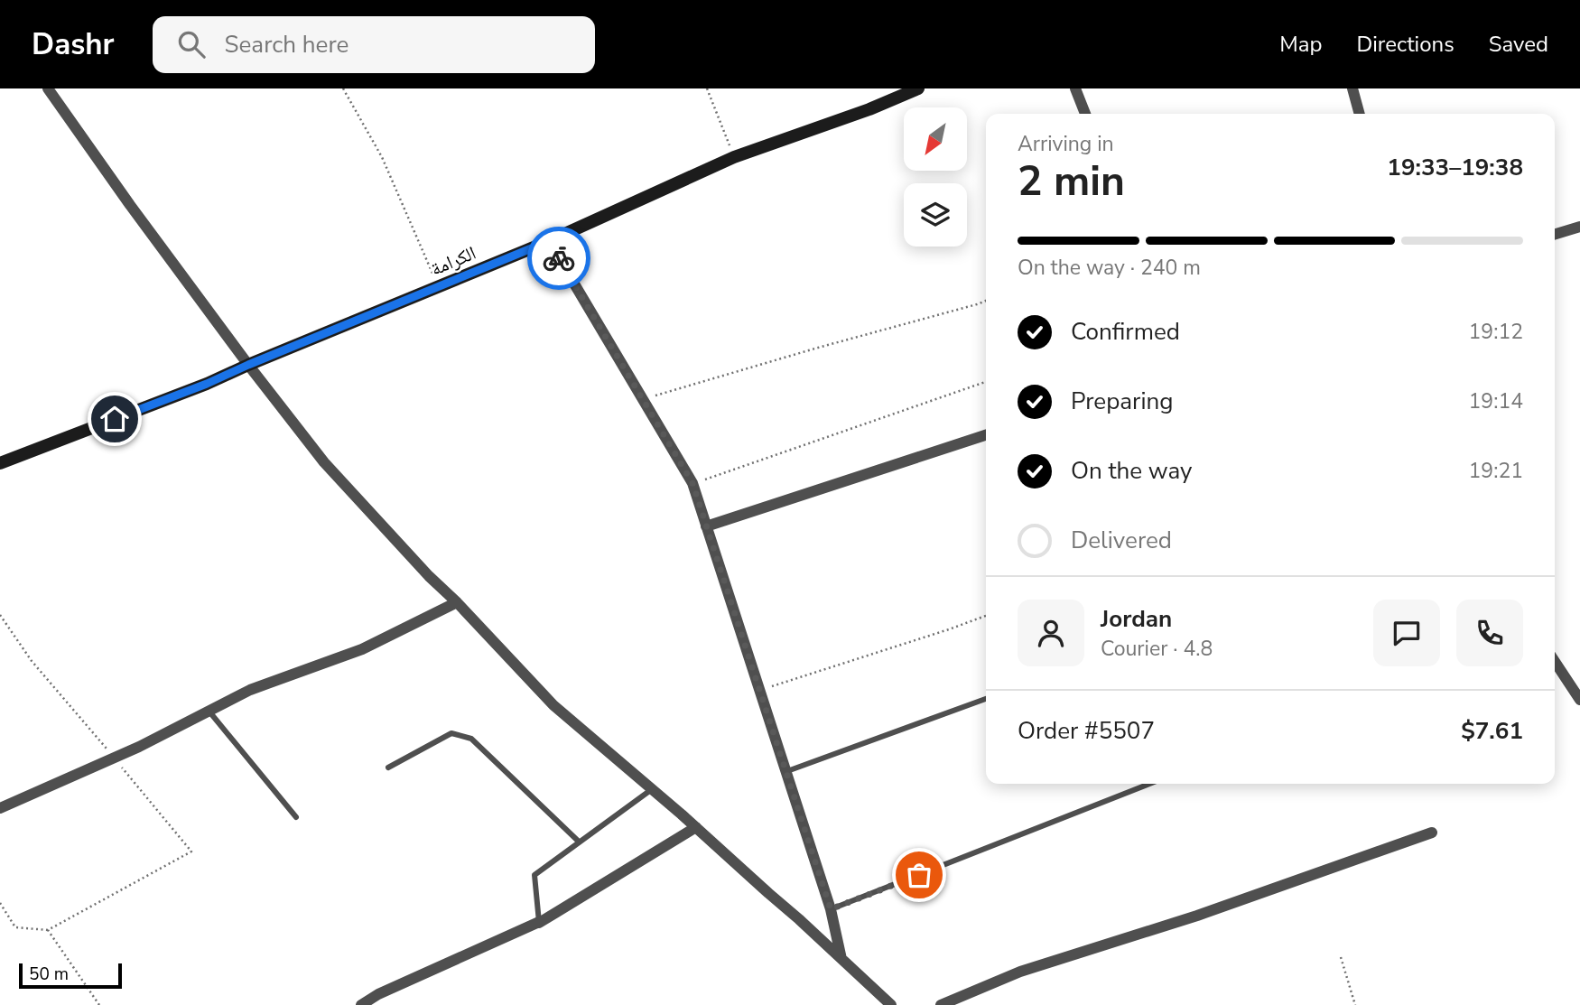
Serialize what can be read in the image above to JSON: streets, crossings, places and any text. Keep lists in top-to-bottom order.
{
  "streets": {
    "main road": ["الكرامة"]
  },
  "scale_bar": "50 m",
  "north": "bottom left",
  "page": {
    "header": "Dashr",
    "search": "Search here",
    "nav": ["Map", "Directions", "Saved"],
    "heading": ["2 min", "Arriving in", "19:33–19:38"],
    "panel": [
      "Jordan",
      "Courier · 4.8",
      "Order #5507",
      "$7.61"
    ],
    "bar": "On the way · 240 m",
    "list": [
      ["Confirmed", "19:12"],
      ["Preparing", "19:14"],
      ["On the way", "19:21"],
      "Delivered"
    ],
    "scale": "50 m"
  }
}
